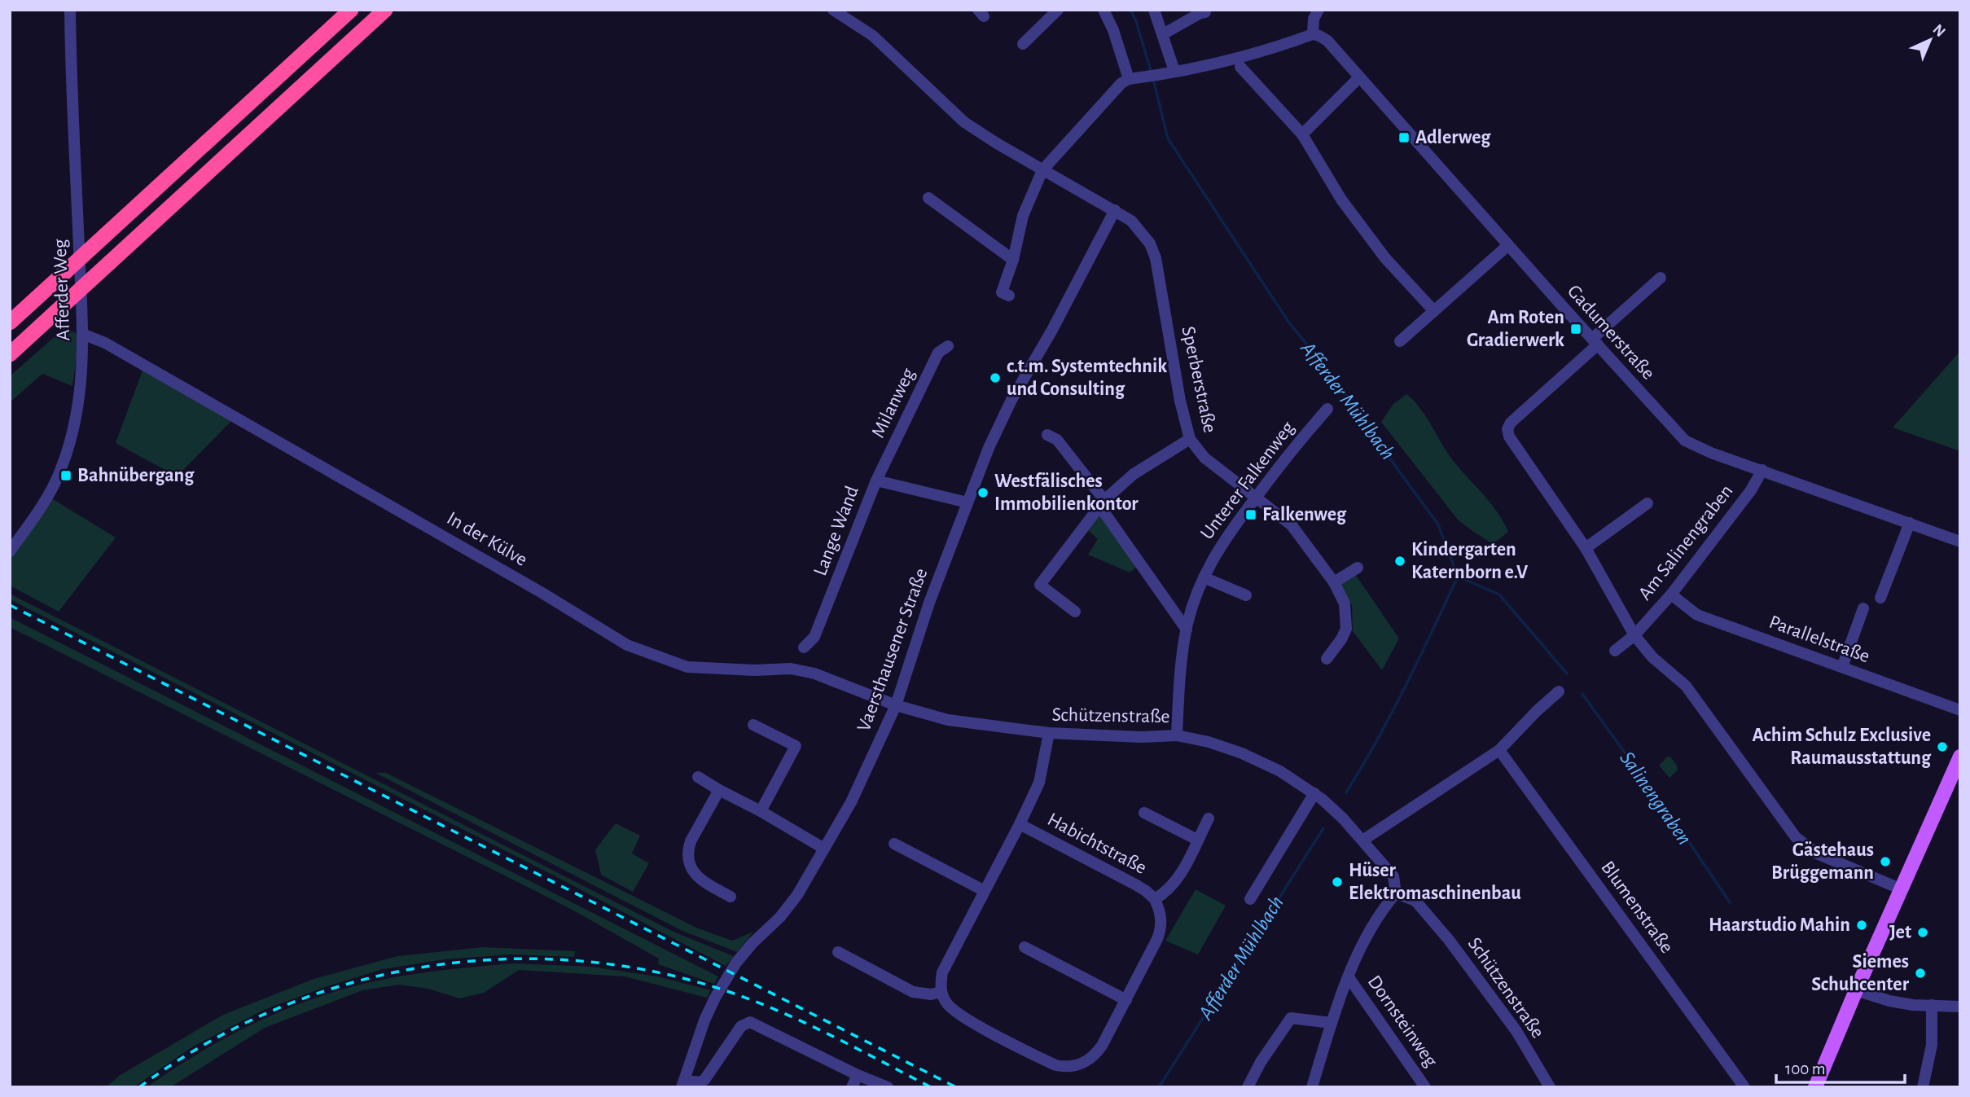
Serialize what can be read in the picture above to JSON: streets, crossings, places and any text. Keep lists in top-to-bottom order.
{
  "streets": {
    "street": [
      "Afferder Weg",
      "Gadumerstraße",
      "Sperberstraße",
      "Milanweg",
      "Unterer Falkenweg",
      "Lange Wand",
      "In der Külve",
      "Am Salinengraben",
      "Parallelstraße",
      "Vaersthausener Straße",
      "Schützenstraße",
      "Habichtstraße",
      "Blumenstraße",
      "Dornsteinweg"
    ]
  },
  "crossings": [
    ["Afferder Weg", "In der Külve"],
    ["Gadumerstraße", "Am Salinengraben"],
    ["Sperberstraße", "Unterer Falkenweg"],
    ["Sperberstraße", "Vaersthausener Straße"],
    ["Milanweg", "Lange Wand"],
    ["Unterer Falkenweg", "Schützenstraße"],
    ["Lange Wand", "Vaersthausener Straße"],
    ["In der Külve", "Vaersthausener Straße"],
    ["In der Külve", "Schützenstraße"],
    ["Am Salinengraben", "Parallelstraße"],
    ["Vaersthausener Straße", "Schützenstraße"],
    ["Schützenstraße", "Habichtstraße"]
  ],
  "water": ["Afferder Mühlbach", "Salinengraben"],
  "places": {
    "transit": [
      "Adlerweg",
      "Am Roten Gradierwerk",
      "Bahnübergang",
      "Falkenweg"
    ],
    "other": [
      "c.t.m. Systemtechnik und Consulting",
      "Westfälisches Immobilienkontor",
      "Kindergarten Katernborn e.V",
      "Achim Schulz Exclusive Raumausstattung",
      "Gästehaus Brüggemann",
      "Hüser Elektromaschinenbau",
      "Haarstudio Mahin",
      "Jet",
      "Siemes Schuhcenter"
    ]
  },
  "scale_bar": "100 m",
  "north": "top right"
}
